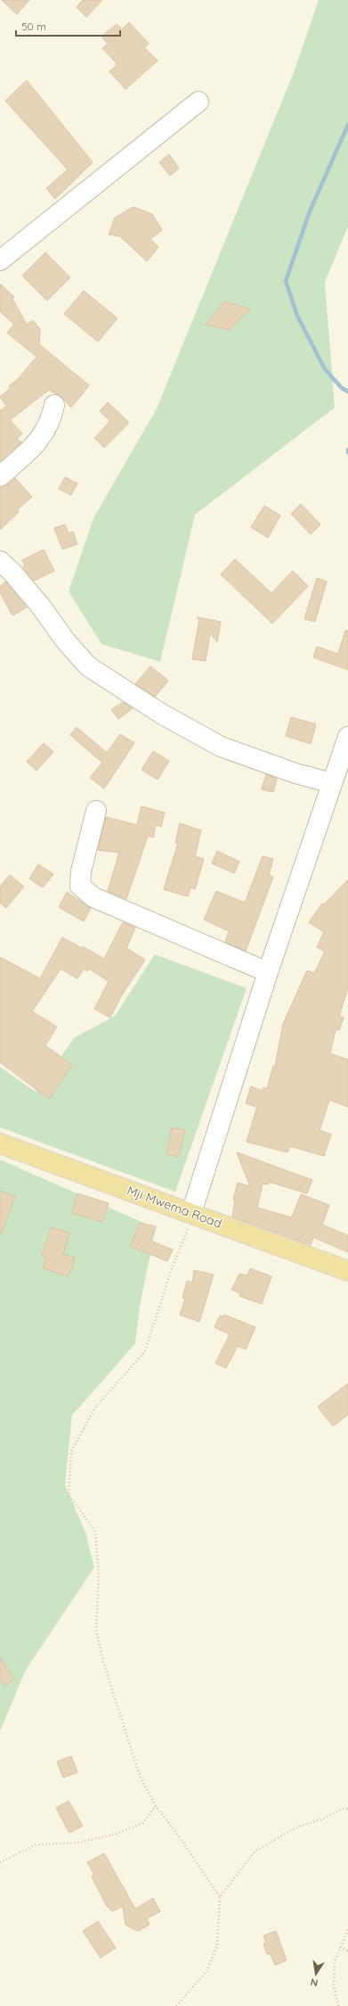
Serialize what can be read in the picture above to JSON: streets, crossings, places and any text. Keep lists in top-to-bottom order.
{
  "streets": {
    "main road": ["Mji Mwema Road"]
  },
  "scale_bar": "50 m",
  "north": "bottom"
}
